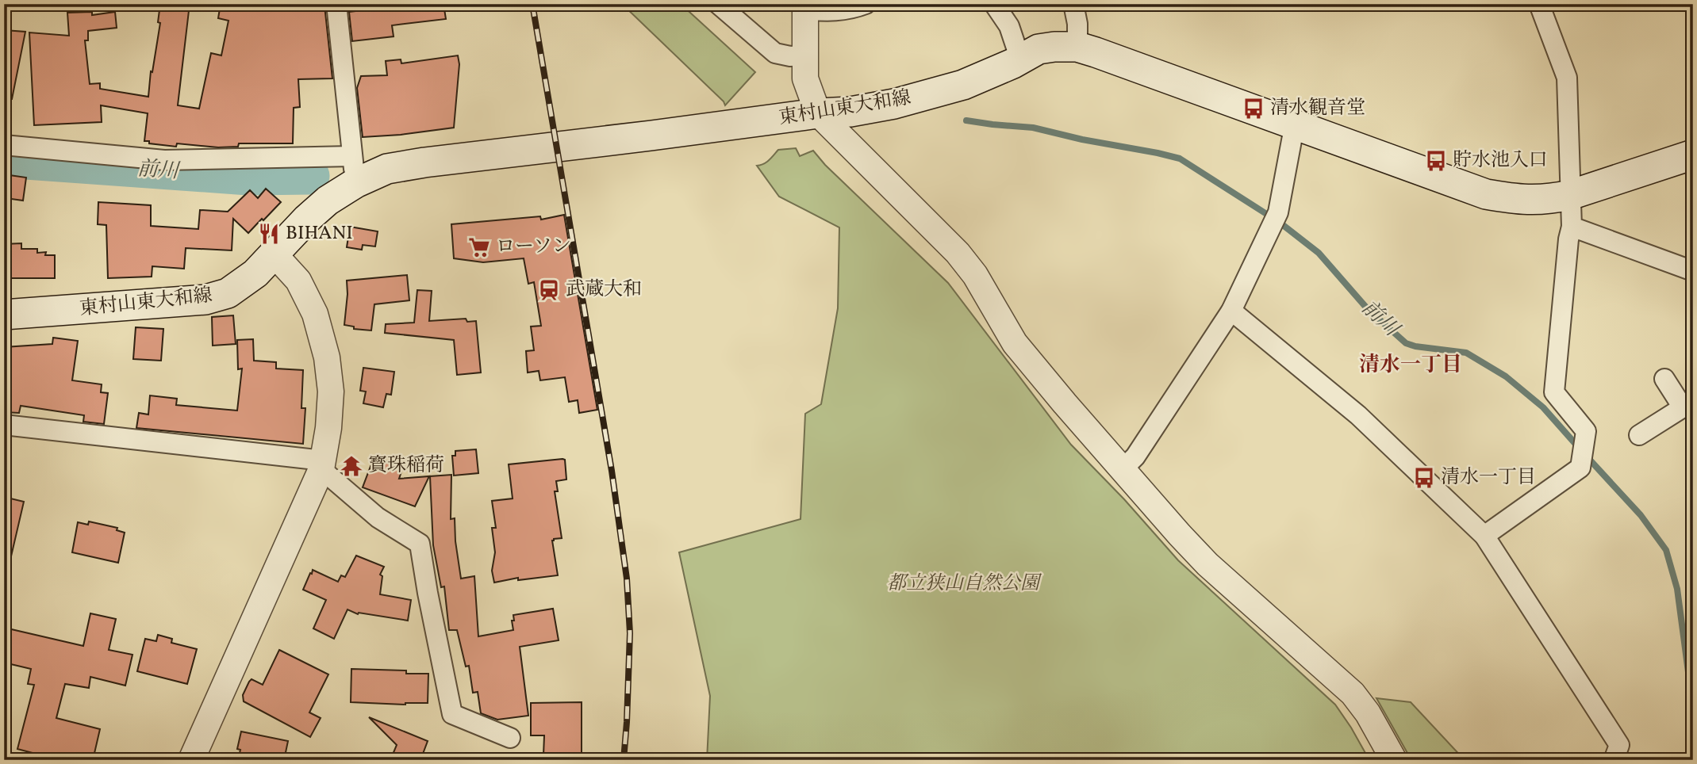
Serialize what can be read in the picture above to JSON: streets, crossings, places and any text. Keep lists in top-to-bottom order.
{
  "streets": {
    "main road": ["東村山東大和線"]
  },
  "districts": ["清水一丁目"],
  "water": ["前川"],
  "parks": ["都立狭山自然公園"],
  "places": {
    "bus stop": ["清水観音堂", "貯水池入口", "清水一丁目"],
    "restaurant": ["BIHANI"],
    "supermarket": ["ローソン"],
    "station": ["武蔵大和"],
    "temple": ["寳珠稲荷"]
  }
}
